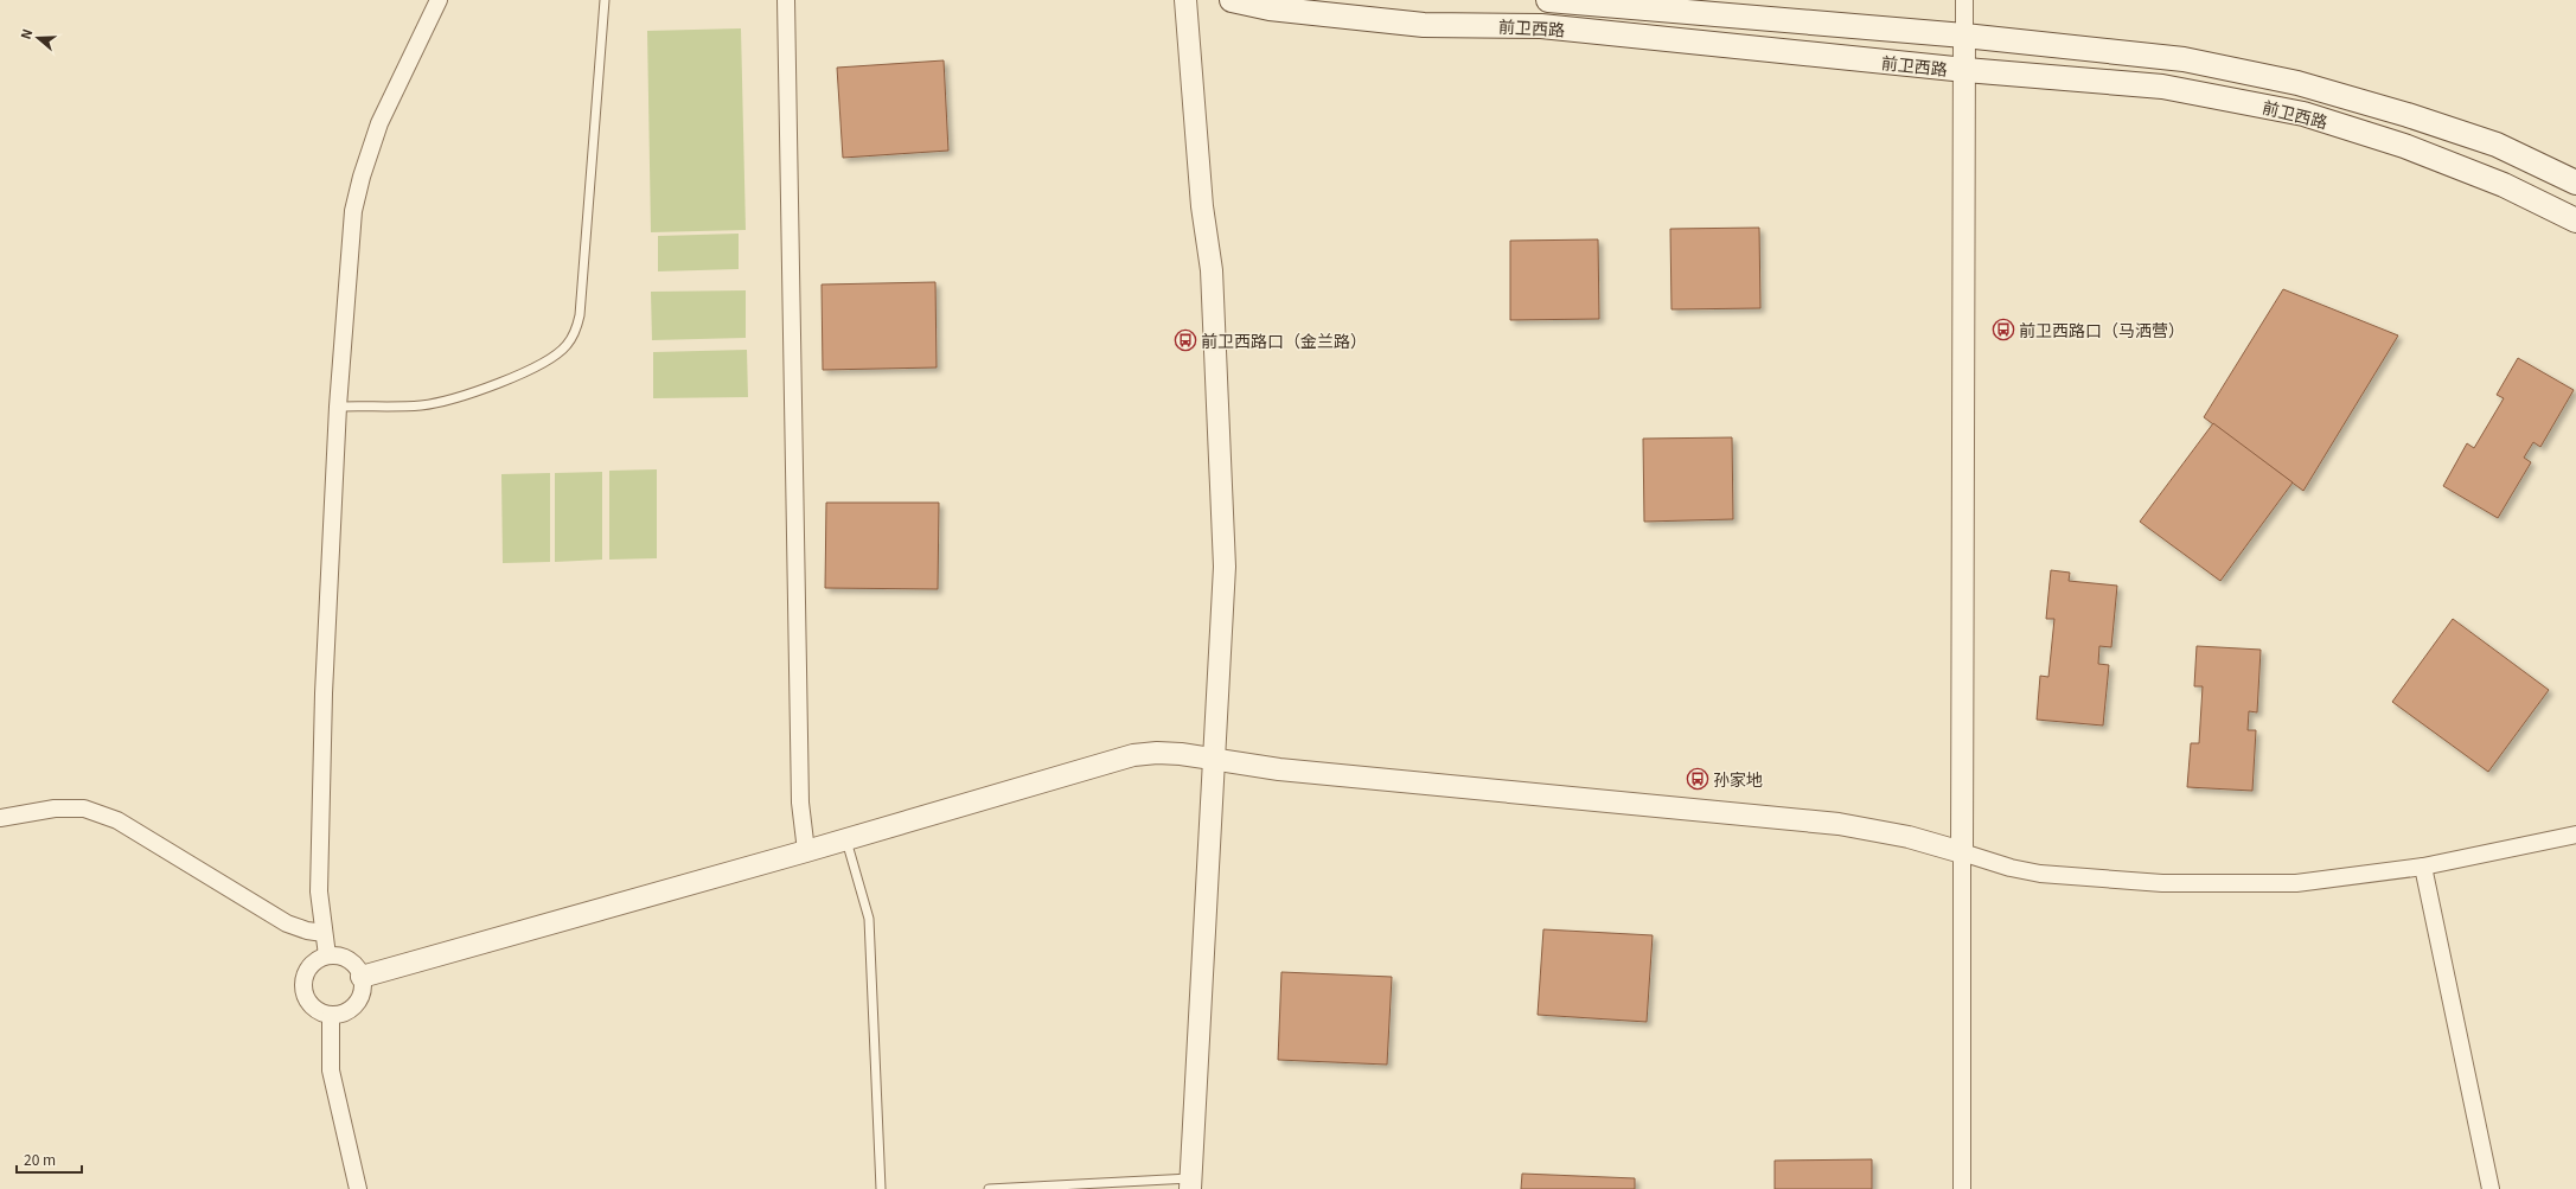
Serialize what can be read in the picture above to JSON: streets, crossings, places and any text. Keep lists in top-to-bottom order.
{
  "streets": {
    "main road": ["前卫西路"]
  },
  "places": {
    "bus stop": ["前卫西路口（马洒营）", "前卫西路口（金兰路）", "孙家地"]
  },
  "scale_bar": "20 m",
  "north": "left"
}
